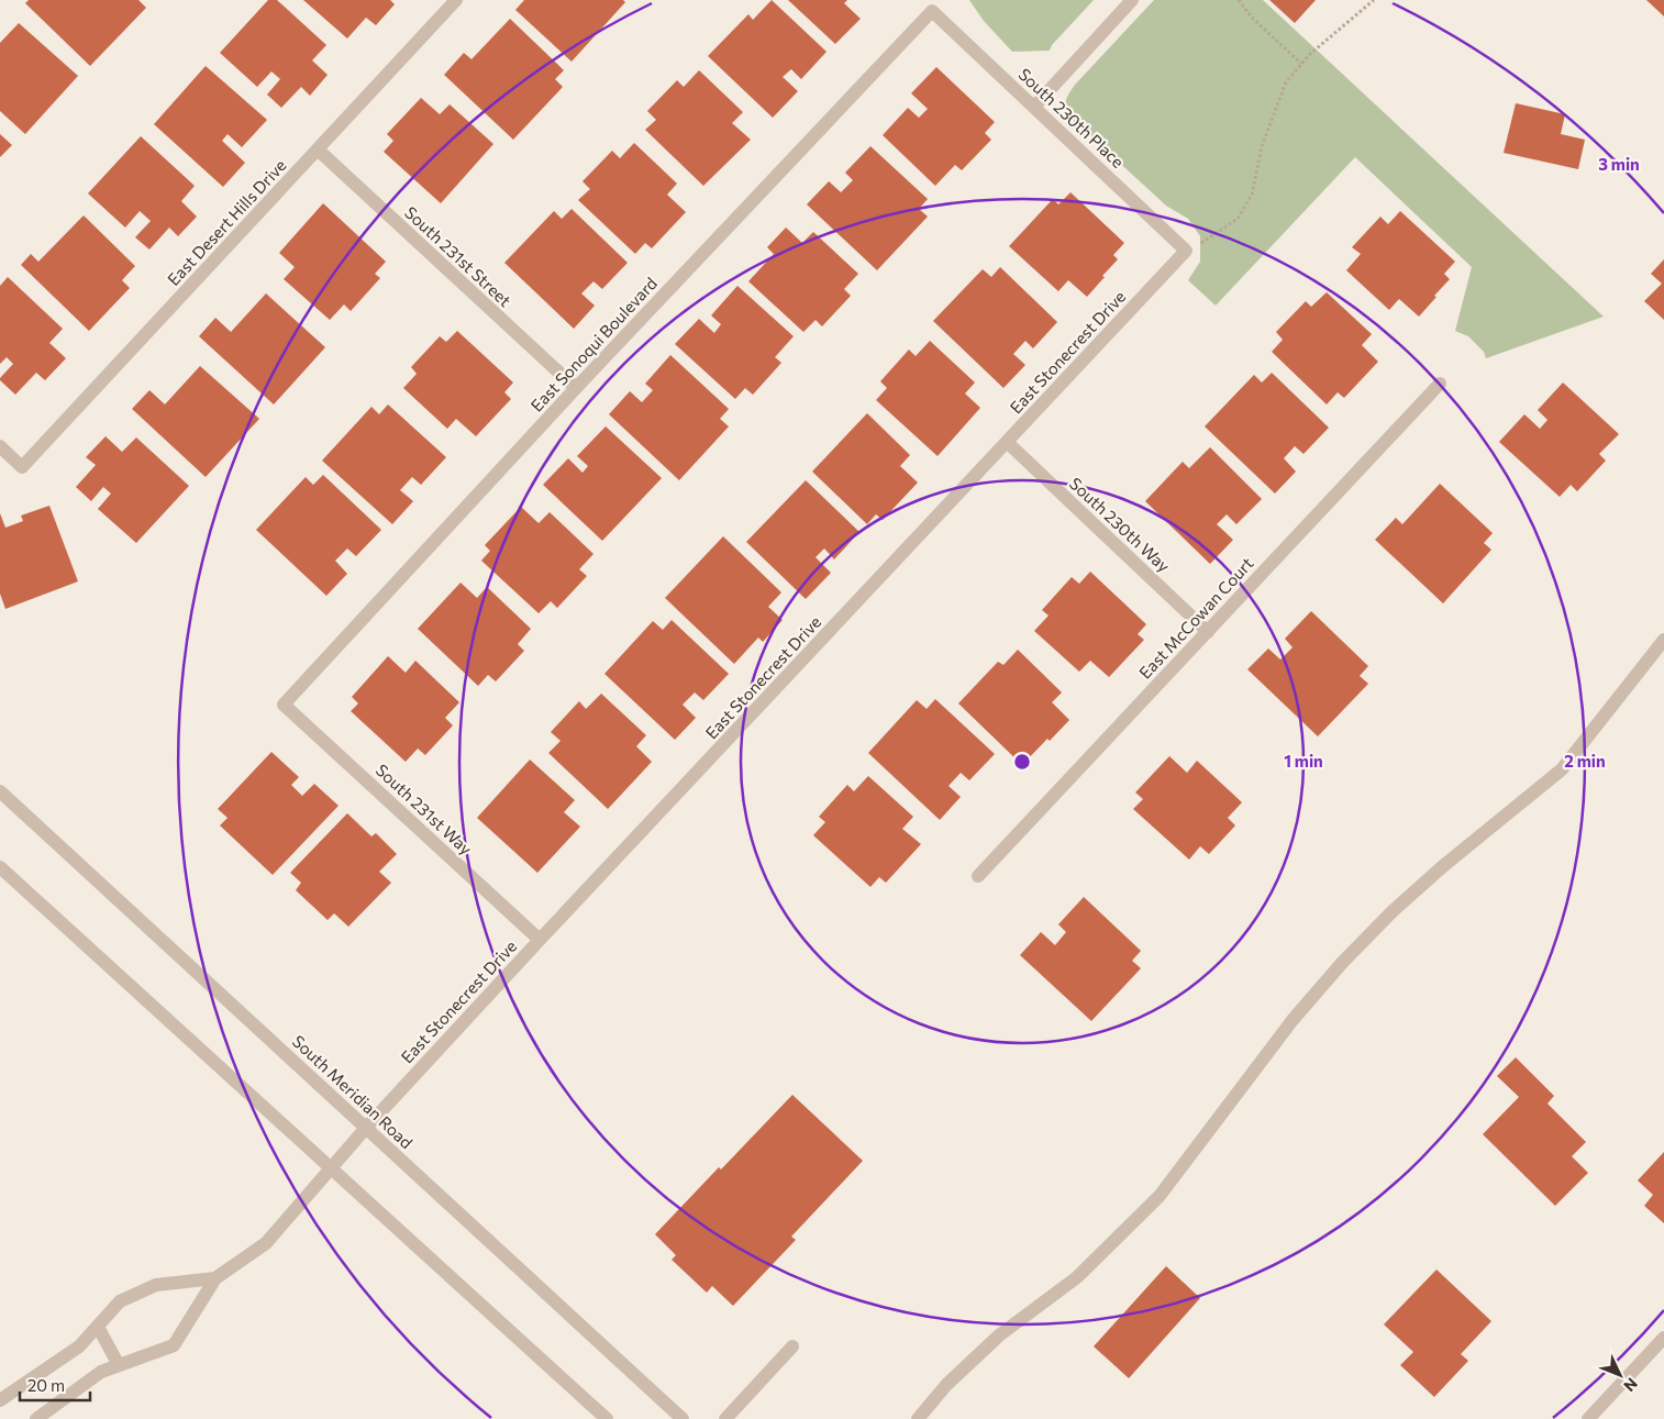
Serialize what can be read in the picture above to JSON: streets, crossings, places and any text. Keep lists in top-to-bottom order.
{
  "streets": {
    "street": [
      "South 230th Place",
      "East Desert Hills Drive",
      "South 231st Street",
      "East Sonoqui Boulevard",
      "East Stonecrest Drive",
      "South 230th Way",
      "East McCowan Court",
      "South 231st Way",
      "South Meridian Road"
    ]
  },
  "crossings": [
    ["South 230th Place", "East Sonoqui Boulevard"],
    ["South 230th Place", "East Stonecrest Drive"],
    ["East Desert Hills Drive", "South 231st Street"],
    ["South 231st Street", "East Sonoqui Boulevard"],
    ["East Sonoqui Boulevard", "South 231st Way"],
    ["East Stonecrest Drive", "South 230th Way"],
    ["East Stonecrest Drive", "South 231st Way"],
    ["East Stonecrest Drive", "South Meridian Road"],
    ["South 230th Way", "East McCowan Court"]
  ],
  "scale_bar": "20 m",
  "north": "bottom right",
  "rings": ["3 min", "1 min", "2 min"]
}
